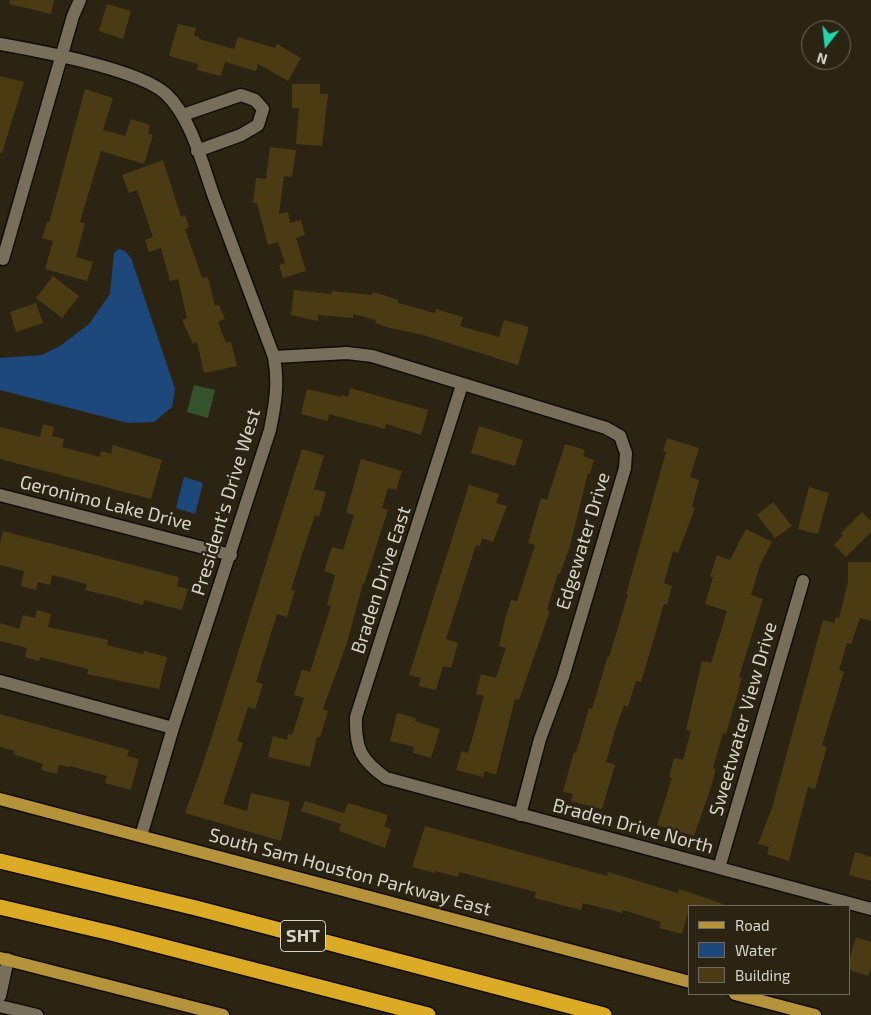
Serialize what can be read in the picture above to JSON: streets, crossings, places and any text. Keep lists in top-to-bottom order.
{
  "streets": {
    "highway": ["SHT"],
    "main road": ["South Sam Houston Parkway East"],
    "street": [
      "President's Drive West",
      "Geronimo Lake Drive",
      "Edgewater Drive",
      "Braden Drive East",
      "Sweetwater View Drive",
      "Braden Drive North"
    ]
  },
  "crossings": [
    ["President's Drive West", "Geronimo Lake Drive"],
    ["President's Drive West", "Edgewater Drive"],
    ["President's Drive West", "South Sam Houston Parkway East"],
    ["Edgewater Drive", "Braden Drive East"],
    ["Edgewater Drive", "Braden Drive North"],
    ["Braden Drive East", "Braden Drive North"],
    ["Sweetwater View Drive", "Braden Drive North"]
  ],
  "legend": ["Road", "Water", "Building"],
  "north": "bottom"
}
